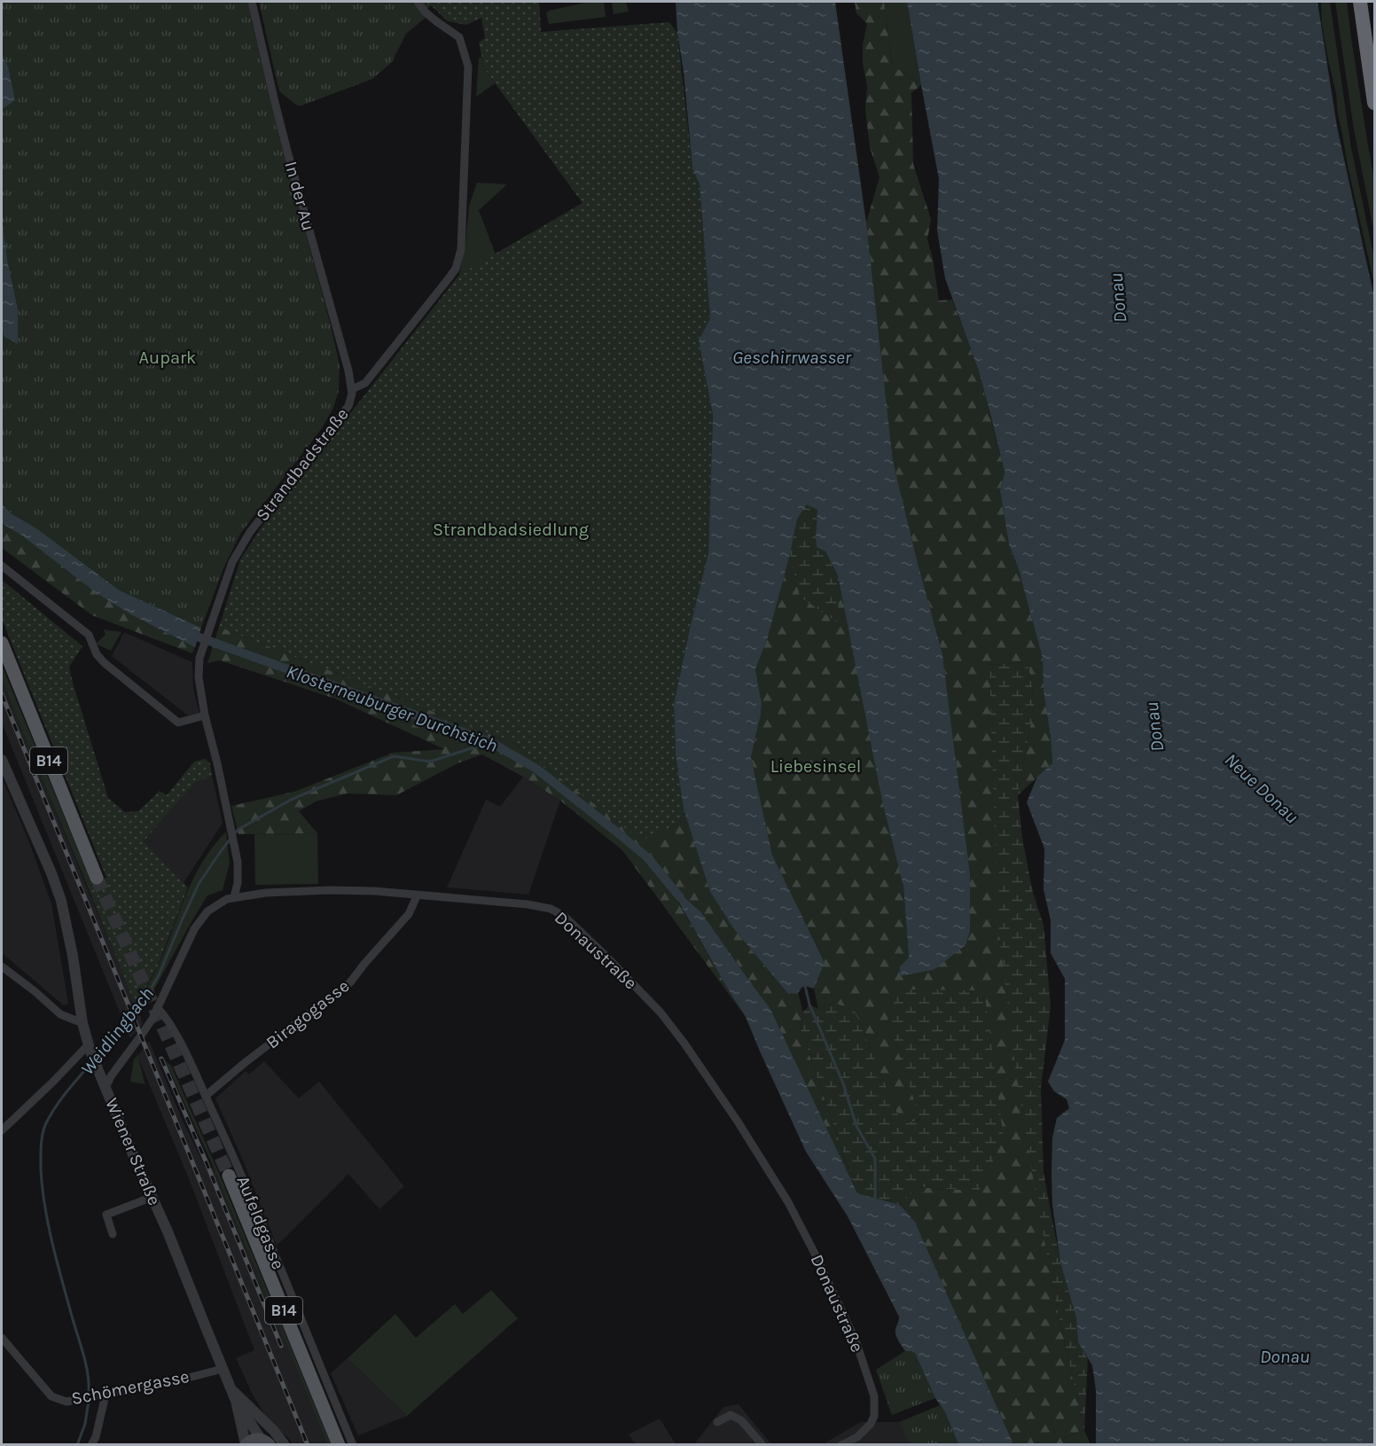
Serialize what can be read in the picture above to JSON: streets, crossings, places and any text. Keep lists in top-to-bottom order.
{
  "streets": {
    "main road": ["B14"],
    "street": [
      "In der Au",
      "Strandbadstraße",
      "Donaustraße",
      "Biragogasse",
      "Wiener Straße",
      "Aufeldgasse",
      "Schömergasse"
    ]
  },
  "crossings": [
    ["In der Au", "Strandbadstraße"],
    ["Strandbadstraße", "Donaustraße"],
    ["Donaustraße", "Biragogasse"],
    ["Donaustraße", "Wiener Straße"],
    ["Donaustraße", "Aufeldgasse"],
    ["Biragogasse", "Aufeldgasse"],
    ["Wiener Straße", "Schömergasse"]
  ],
  "water": [
    "Donau",
    "Geschirrwasser",
    "Klosterneuburger Durchstich",
    "Neue Donau",
    "Weidlingbach"
  ],
  "parks": ["Aupark", "Strandbadsiedlung", "Liebesinsel"]
}
